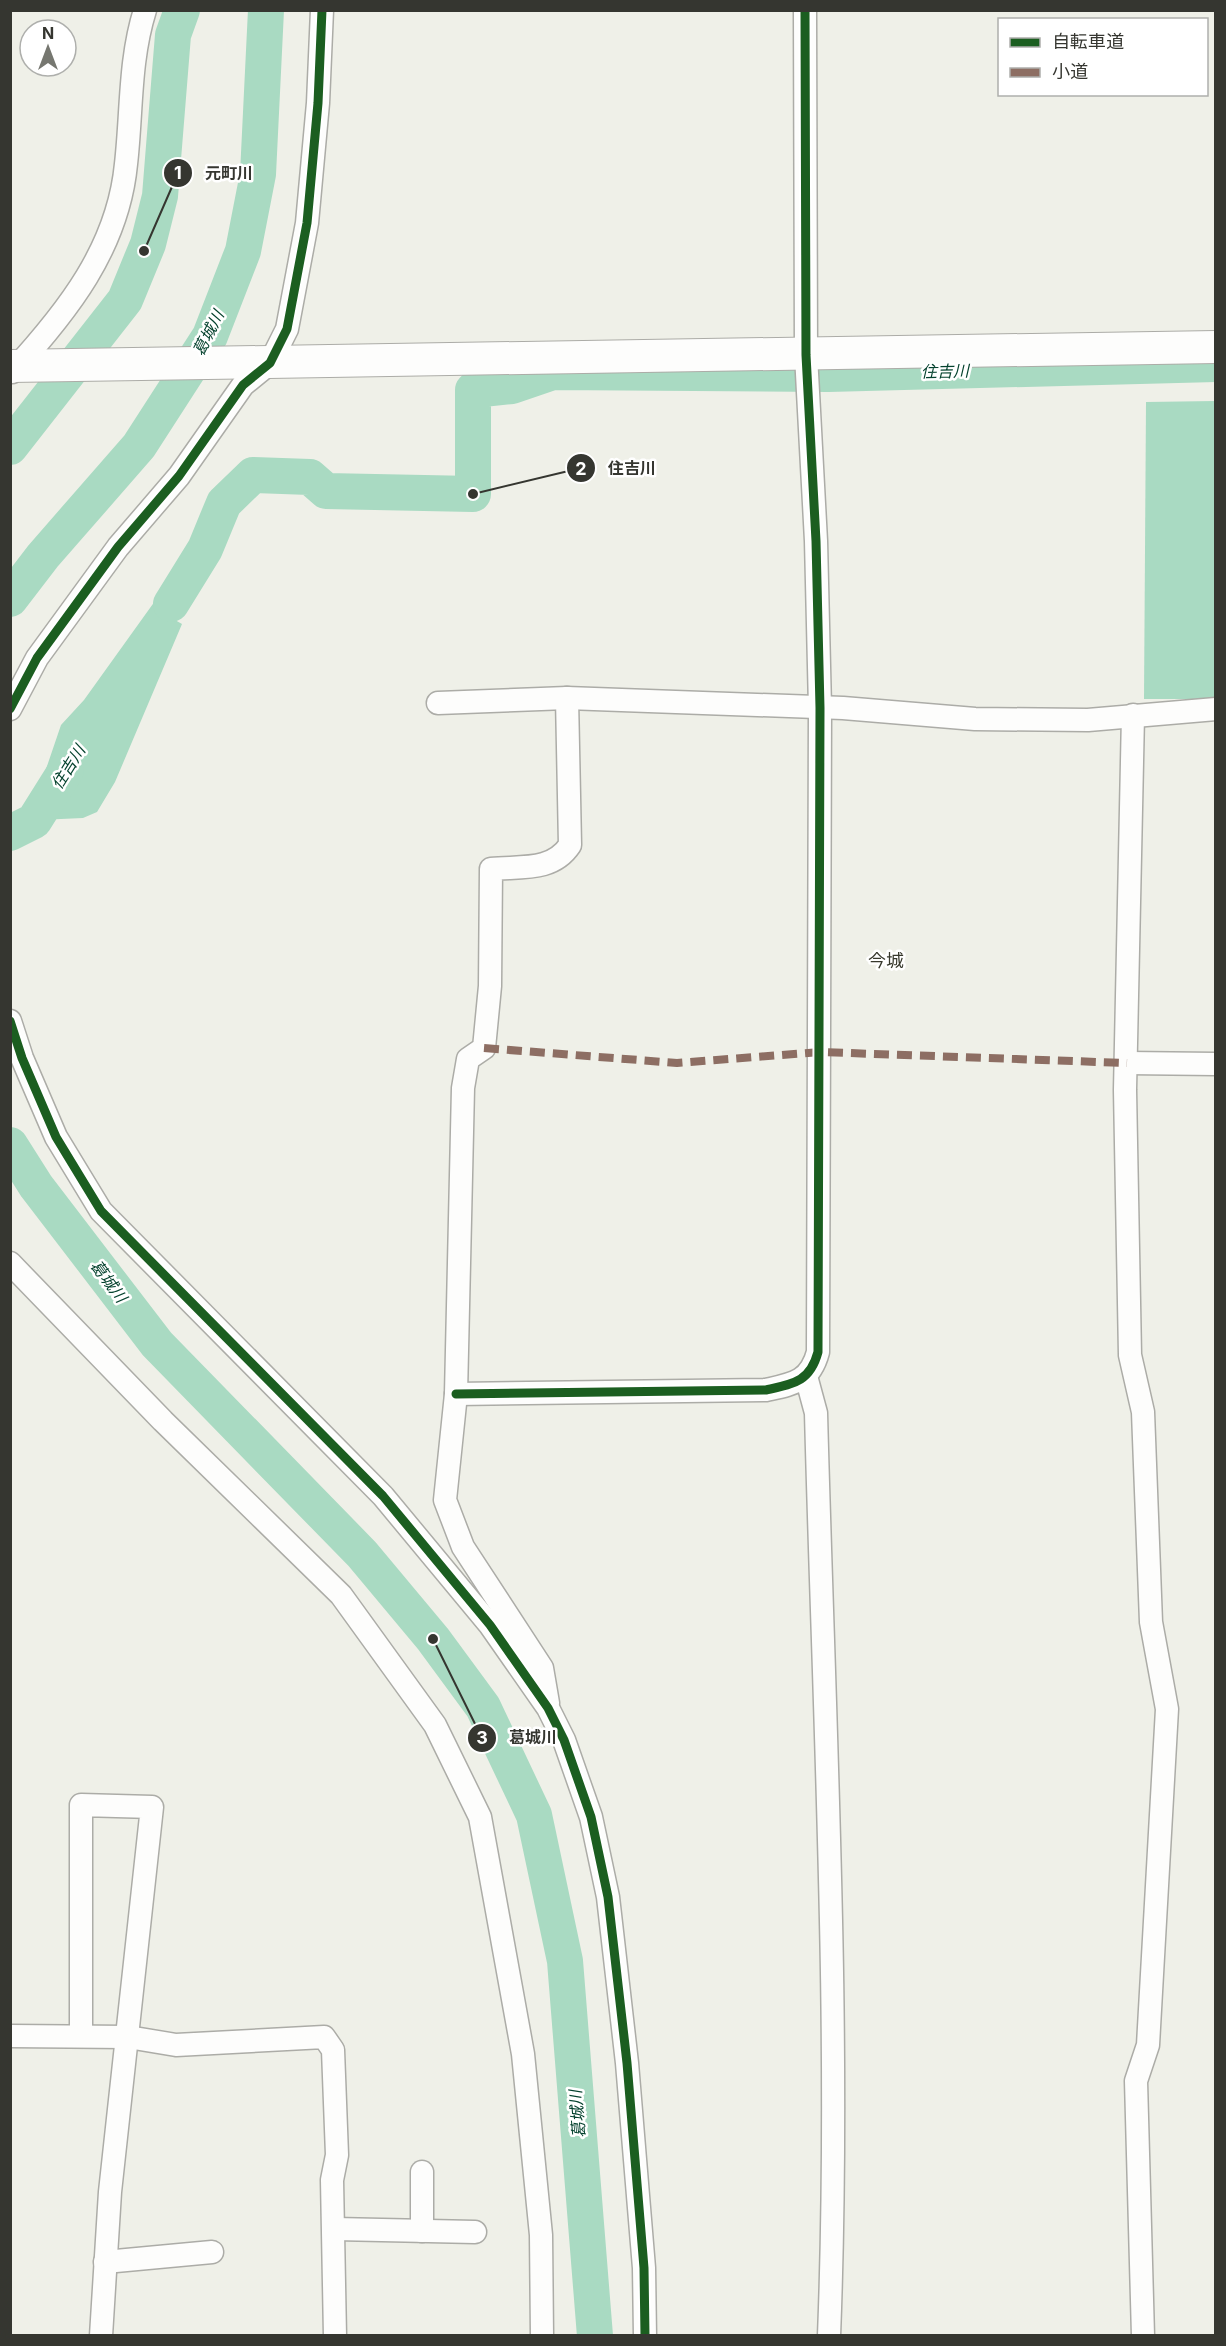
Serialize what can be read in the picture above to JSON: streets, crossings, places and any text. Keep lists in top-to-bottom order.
{
  "districts": ["今城"],
  "water": ["葛城川", "住吉川"],
  "places": ["元町川", "住吉川", "葛城川"],
  "legend": ["自転車道", "小道"],
  "north": "top"
}
